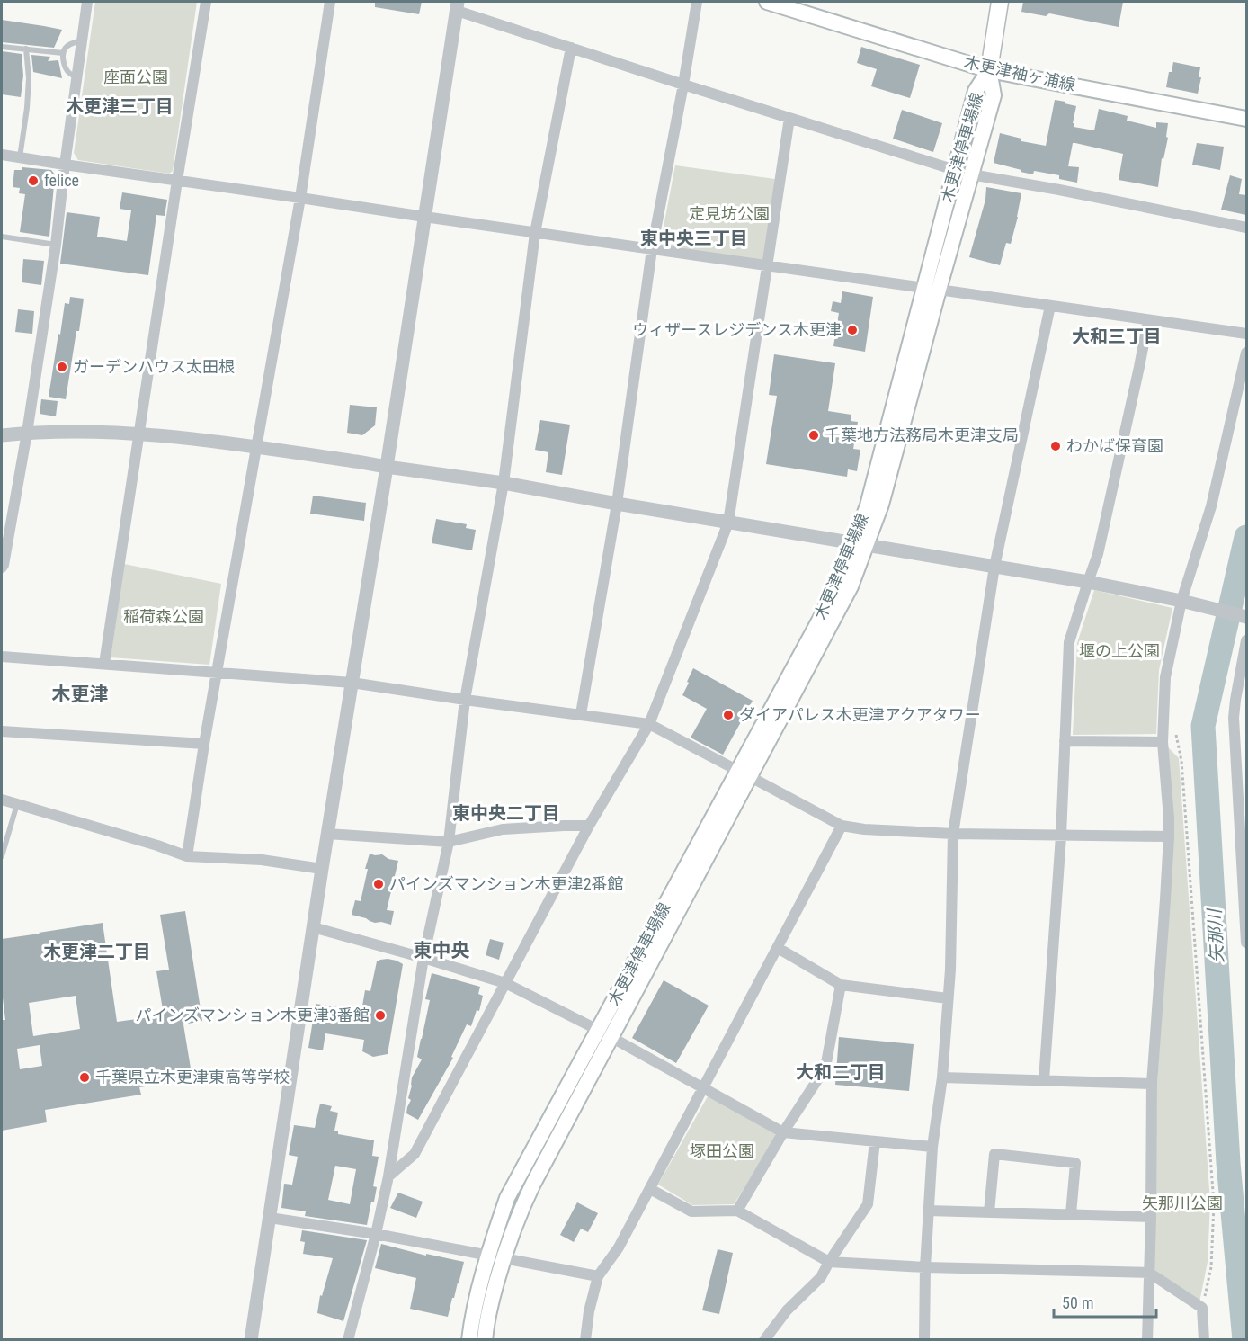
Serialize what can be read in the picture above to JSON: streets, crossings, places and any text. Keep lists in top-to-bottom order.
{
  "streets": {
    "main road": ["木更津袖ヶ浦線", "木更津停車場線"]
  },
  "crossings": [
    ["木更津袖ヶ浦線", "木更津停車場線"]
  ],
  "districts": [
    "木更津三丁目",
    "東中央三丁目",
    "大和三丁目",
    "木更津",
    "東中央二丁目",
    "東中央",
    "木更津二丁目",
    "大和二丁目"
  ],
  "water": ["矢那川"],
  "parks": [
    "座面公園",
    "定見坊公園",
    "稲荷森公園",
    "堰の上公園",
    "塚田公園",
    "矢那川公園"
  ],
  "places": [
    "felice",
    "ウィザースレジデンス木更津",
    "ガーデンハウス太田根",
    "千葉地方法務局木更津支局",
    "わかば保育園",
    "ダイアパレス木更津アクアタワー",
    "パインズマンション木更津2番館",
    "パインズマンション木更津3番館",
    "千葉県立木更津東高等学校"
  ],
  "scale_bar": "50 m"
}
